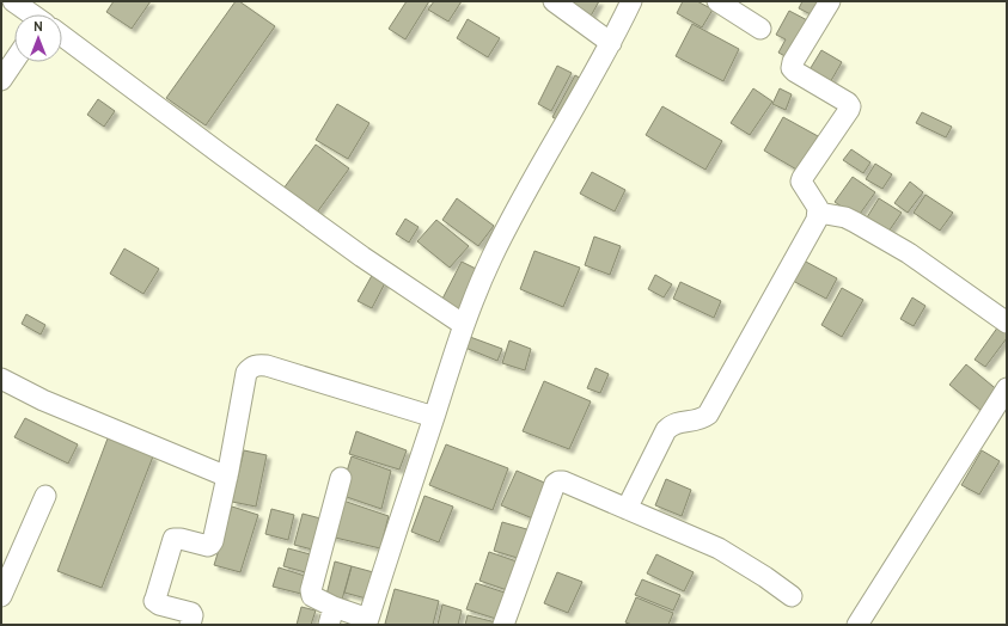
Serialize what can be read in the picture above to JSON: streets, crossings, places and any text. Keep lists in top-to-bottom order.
{
  "north": "top"
}
